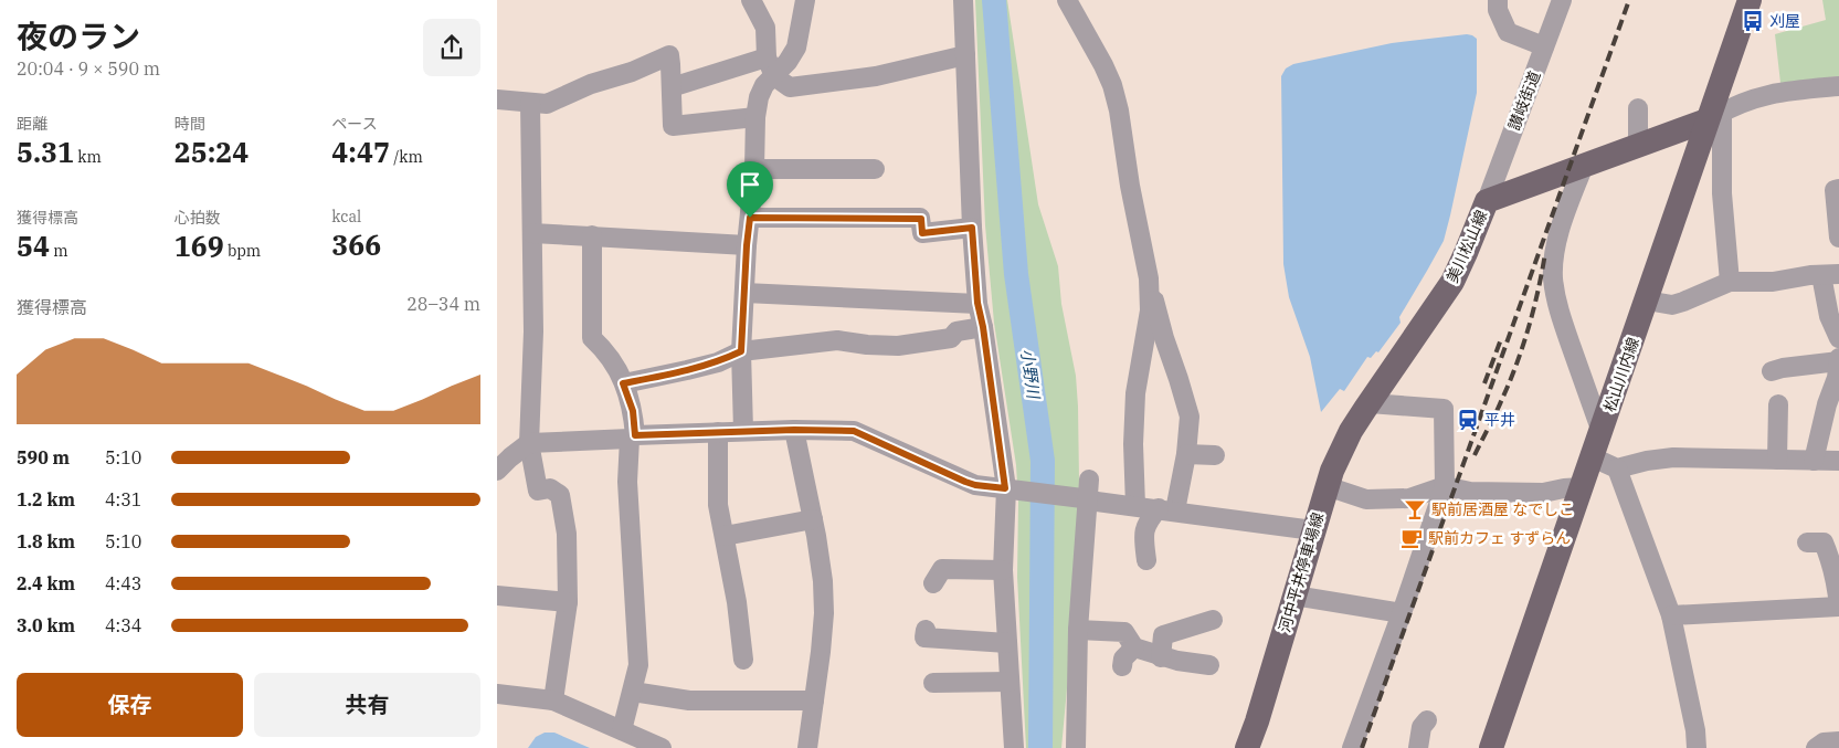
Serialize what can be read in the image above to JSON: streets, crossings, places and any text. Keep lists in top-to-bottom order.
{
  "streets": {
    "main road": ["美川松山線", "松山川内線", "河中平井停車場線"],
    "street": ["讃岐街道"]
  },
  "crossings": [
    ["讃岐街道", "美川松山線"],
    ["美川松山線", "松山川内線"],
    ["美川松山線", "河中平井停車場線"]
  ],
  "water": ["小野川"],
  "places": {
    "bus stop": ["刈屋"],
    "station": ["平井"],
    "bar": ["駅前居酒屋 なでしこ"],
    "cafe": ["駅前カフェ すずらん"]
  },
  "page": {
    "heading": ["夜のラン", "20:04 · 9 × 590 m"],
    "stats": [
      ["距離", "5.31 km"],
      ["時間", "25:24"],
      ["ペース", "4:47 /km"],
      ["獲得標高", "54 m"],
      ["心拍数", "169 bpm"],
      ["kcal", "366"]
    ],
    "chart": ["獲得標高", "28–34 m"],
    "list": [
      {
        "name": "590 m",
        "note": "5:10"
      },
      {
        "name": "1.2 km",
        "note": "4:31"
      },
      {
        "name": "1.8 km",
        "note": "5:10"
      },
      {
        "name": "2.4 km",
        "note": "4:43"
      },
      {
        "name": "3.0 km",
        "note": "4:34"
      }
    ],
    "buttons": ["保存", "共有"]
  }
}
